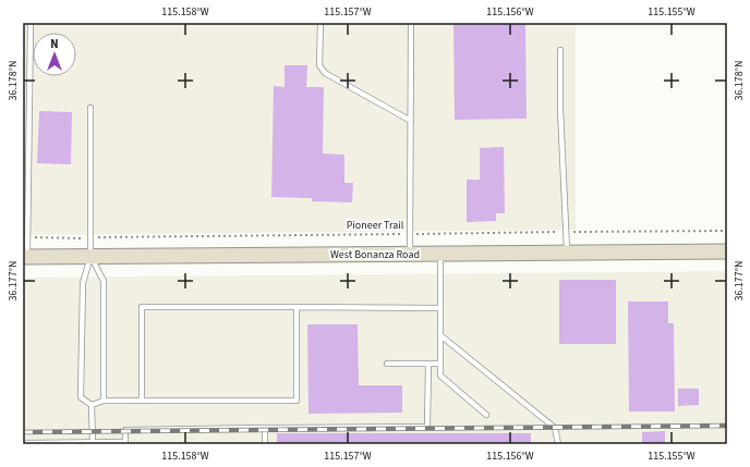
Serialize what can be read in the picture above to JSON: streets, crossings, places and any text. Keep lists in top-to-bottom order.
{
  "streets": {
    "main road": ["West Bonanza Road"],
    "path": ["Pioneer Trail"]
  },
  "north": "top",
  "coordinates": [
    "115.158°W",
    "115.157°W",
    "115.156°W",
    "115.155°W",
    "36.178°N",
    "36.177°N"
  ]
}
